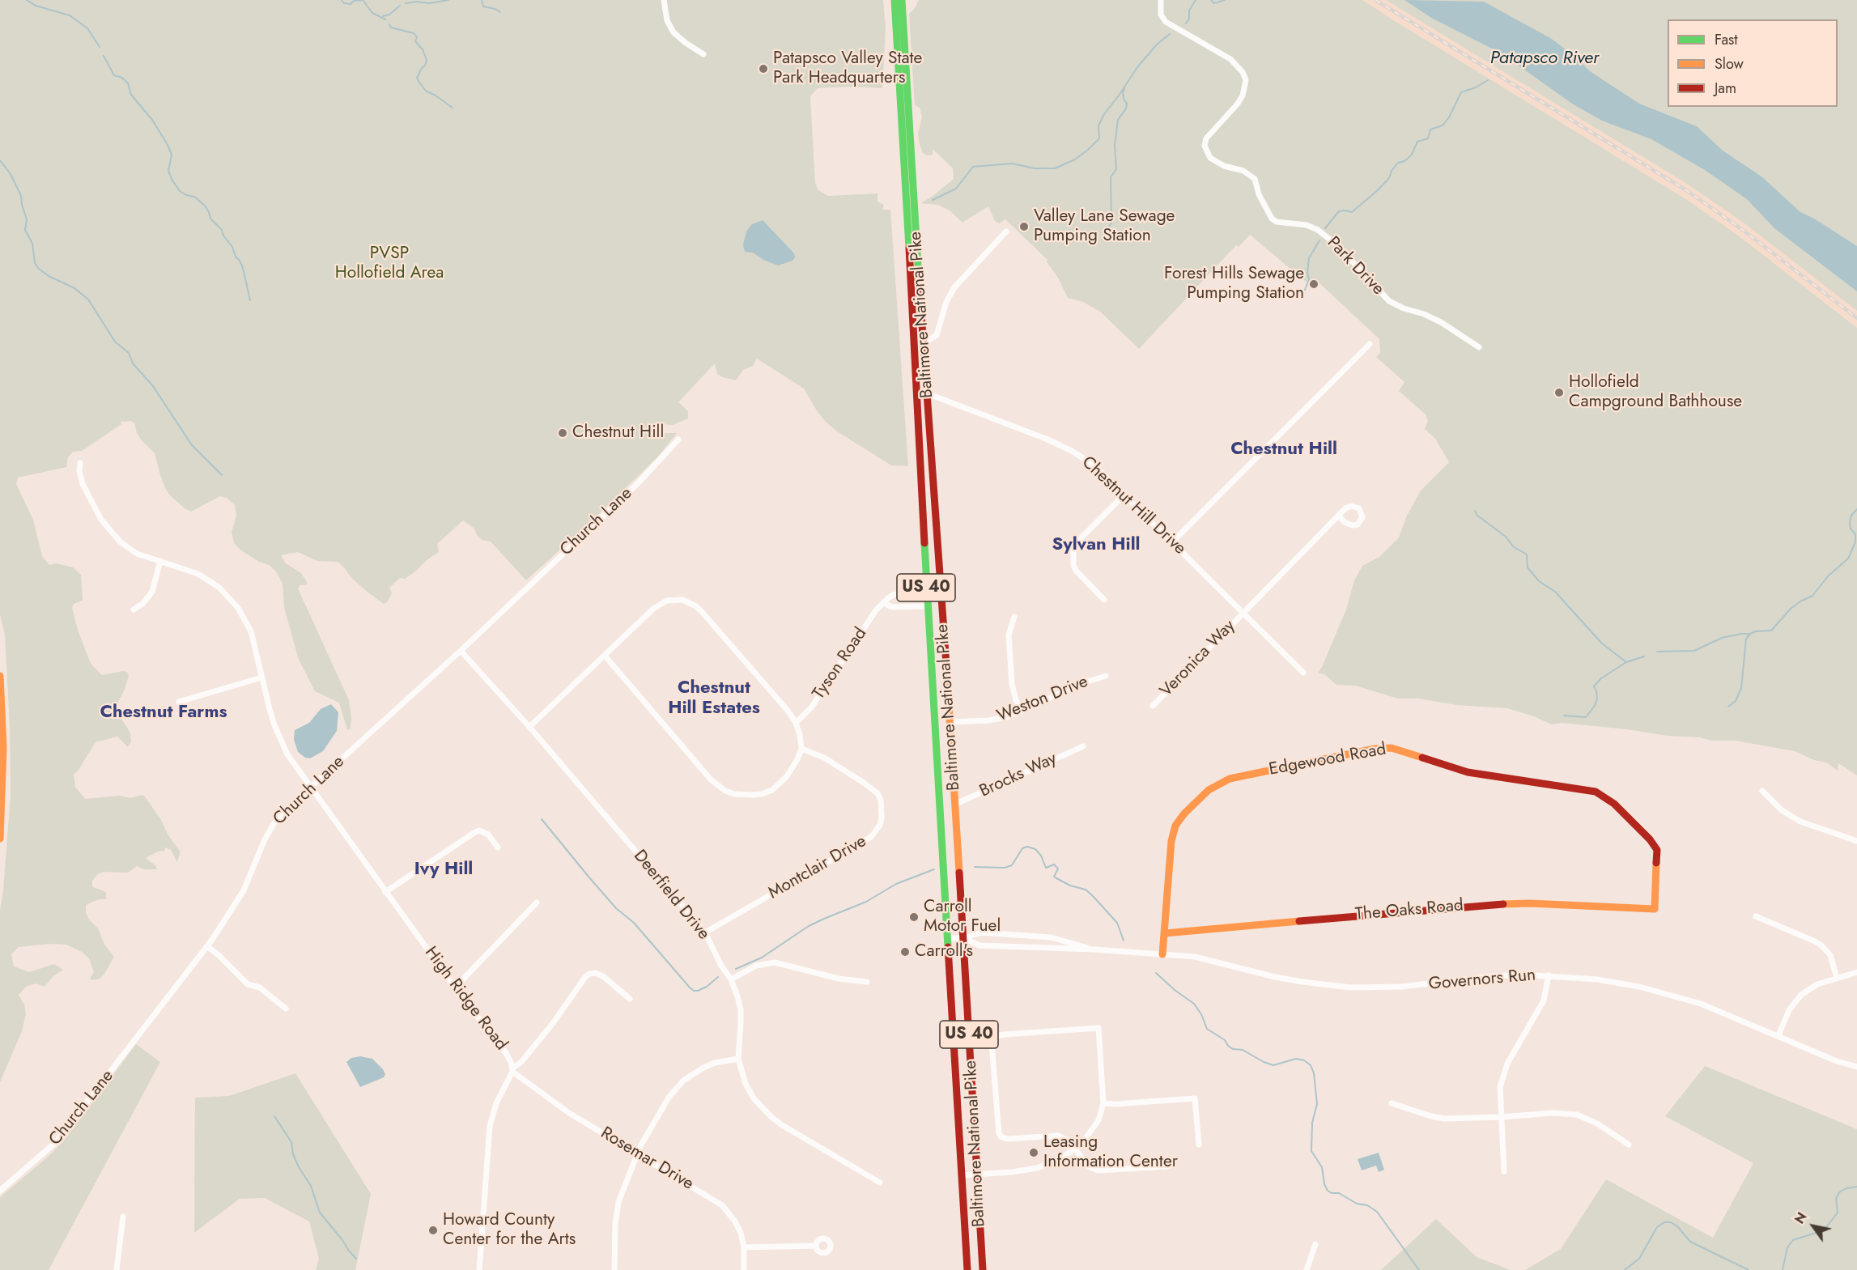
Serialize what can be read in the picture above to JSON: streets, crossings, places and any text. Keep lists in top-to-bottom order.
{
  "streets": {
    "main road": [
      "Baltimore National Pike",
      "US 40",
      "Edgewood Road",
      "The Oaks Road"
    ],
    "street": [
      "Park Drive",
      "Chestnut Hill Drive",
      "Church Lane",
      "Veronica Way",
      "Tyson Road",
      "Weston Drive",
      "Brocks Way",
      "Montclair Drive",
      "Deerfield Drive",
      "Governors Run",
      "High Ridge Road",
      "Rosemar Drive"
    ]
  },
  "crossings": [
    ["Baltimore National Pike", "Chestnut Hill Drive"],
    ["Baltimore National Pike", "Tyson Road"],
    ["Baltimore National Pike", "Weston Drive"],
    ["Baltimore National Pike", "Brocks Way"],
    ["Baltimore National Pike", "Governors Run"],
    ["Chestnut Hill Drive", "Veronica Way"],
    ["Church Lane", "Deerfield Drive"],
    ["Church Lane", "High Ridge Road"],
    ["Edgewood Road", "The Oaks Road"],
    ["Edgewood Road", "Governors Run"],
    ["Montclair Drive", "Deerfield Drive"],
    ["High Ridge Road", "Rosemar Drive"]
  ],
  "districts": [
    "Chestnut Hill",
    "Sylvan Hill",
    "Chestnut Hill Estates",
    "Chestnut Farms",
    "Ivy Hill"
  ],
  "water": ["Patapsco River"],
  "parks": ["PVSP Hollofield Area"],
  "places": [
    "Patapsco Valley State Park Headquarters",
    "Valley Lane Sewage Pumping Station",
    "Forest Hills Sewage Pumping Station",
    "Hollofield Campground Bathhouse",
    "Chestnut Hill",
    "Carroll Motor Fuel",
    "Carroll's",
    "Leasing Information Center",
    "Howard County Center for the Arts"
  ],
  "legend": ["Fast", "Slow", "Jam"],
  "north": "top left"
}
